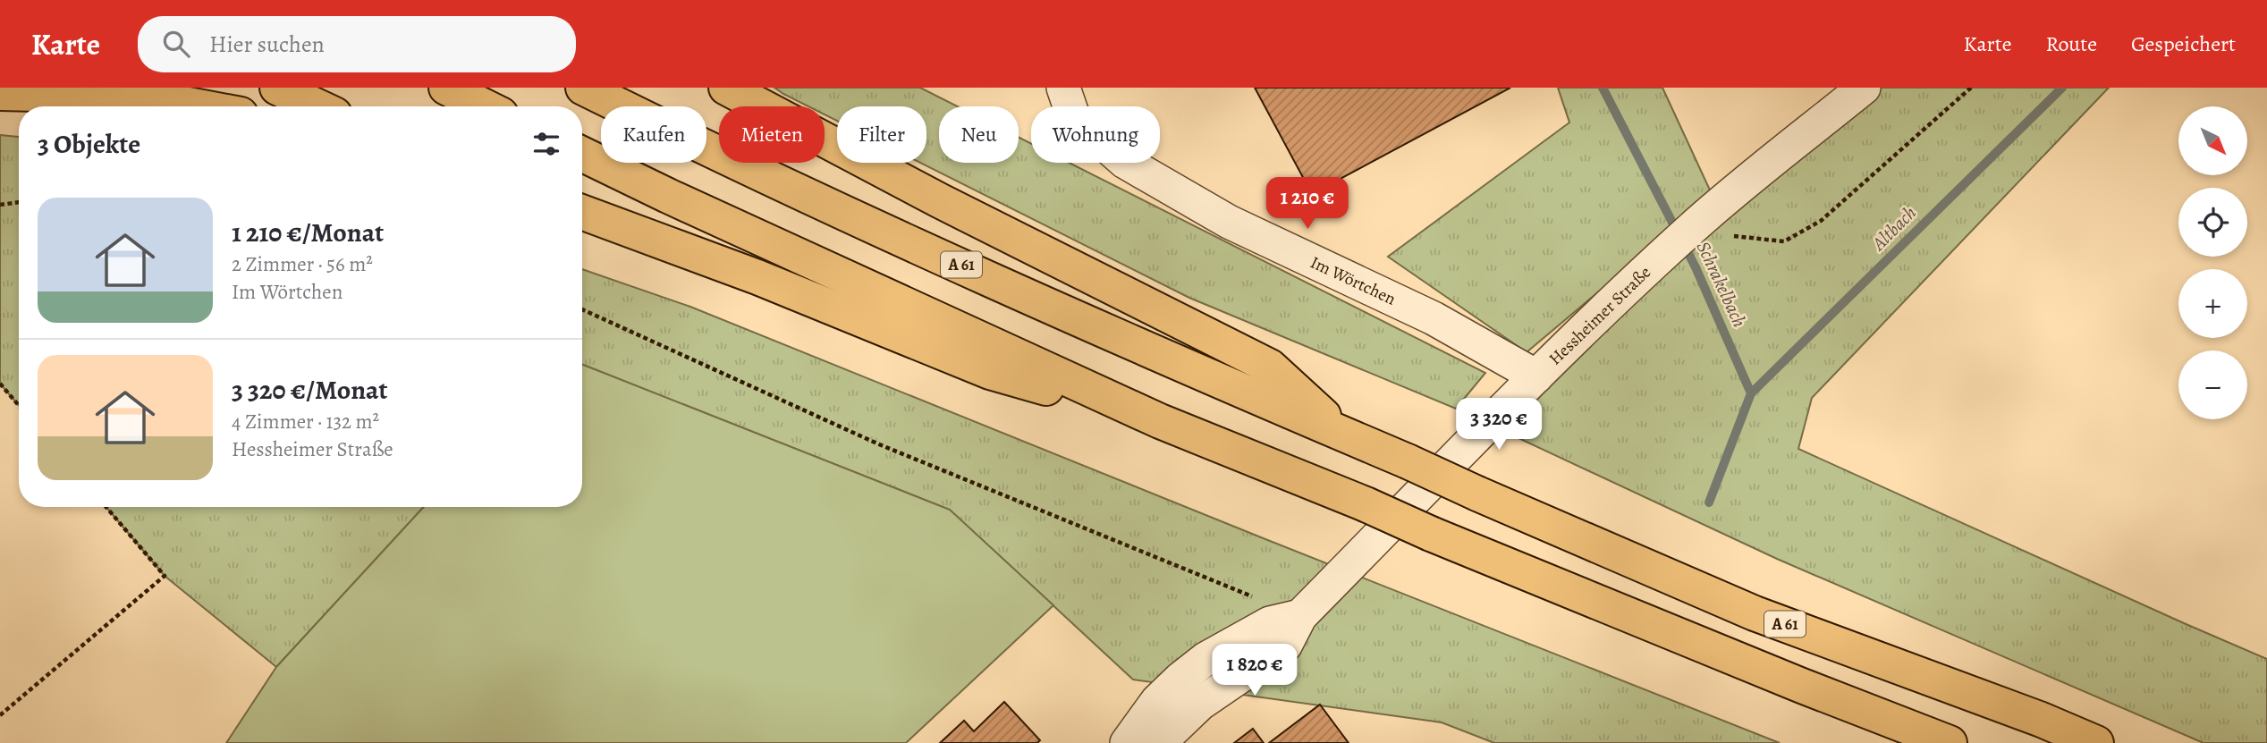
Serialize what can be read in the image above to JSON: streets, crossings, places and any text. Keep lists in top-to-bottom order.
{
  "streets": {
    "highway": ["A 61"],
    "street": ["Im Wörtchen", "Hessheimer Straße"]
  },
  "crossings": [
    ["Im Wörtchen", "Hessheimer Straße"]
  ],
  "water": ["Altbach", "Schrakelbach"],
  "north": "bottom right",
  "page": {
    "header": "Karte",
    "search": "Hier suchen",
    "nav": ["Karte", "Route", "Gespeichert"],
    "map_buttons": ["+", "−"],
    "chip": [
      "Kaufen",
      "Mieten",
      "Filter",
      "Neu",
      "Wohnung"
    ],
    "heading": "3 Objekte",
    "price": ["1 210 €", "3 320 €", "1 820 €"],
    "list": [
      {
        "name": "1 210 €/Monat",
        "note": "2 Zimmer · 56 m² · Im Wörtchen"
      },
      {
        "name": "3 320 €/Monat",
        "note": "4 Zimmer · 132 m² · Hessheimer Straße"
      }
    ]
  }
}
